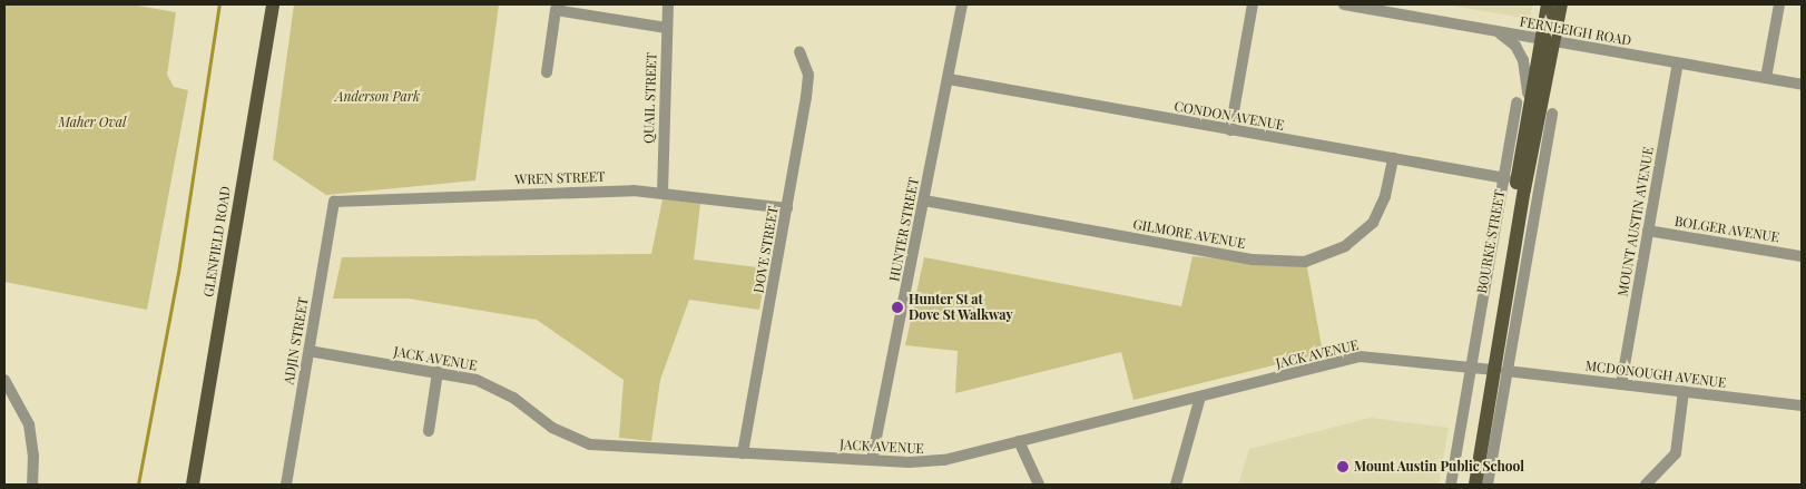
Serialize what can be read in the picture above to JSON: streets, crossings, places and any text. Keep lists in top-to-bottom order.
{
  "streets": {
    "main road": ["GLENFIELD ROAD", "BOURKE STREET"],
    "street": [
      "FERNLEIGH ROAD",
      "QUAIL STREET",
      "CONDON AVENUE",
      "WREN STREET",
      "MOUNT AUSTIN AVENUE",
      "HUNTER STREET",
      "BOLGER AVENUE",
      "GILMORE AVENUE",
      "DOVE STREET",
      "ADJIN STREET",
      "JACK AVENUE",
      "MCDONOUGH AVENUE"
    ]
  },
  "crossings": [
    ["FERNLEIGH ROAD", "MOUNT AUSTIN AVENUE"],
    ["FERNLEIGH ROAD", "BOURKE STREET"],
    ["QUAIL STREET", "WREN STREET"],
    ["CONDON AVENUE", "HUNTER STREET"],
    ["CONDON AVENUE", "GILMORE AVENUE"],
    ["CONDON AVENUE", "BOURKE STREET"],
    ["WREN STREET", "DOVE STREET"],
    ["WREN STREET", "ADJIN STREET"],
    ["MOUNT AUSTIN AVENUE", "BOLGER AVENUE"],
    ["MOUNT AUSTIN AVENUE", "MCDONOUGH AVENUE"],
    ["HUNTER STREET", "GILMORE AVENUE"],
    ["HUNTER STREET", "JACK AVENUE"],
    ["BOURKE STREET", "JACK AVENUE"],
    ["BOURKE STREET", "MCDONOUGH AVENUE"],
    ["DOVE STREET", "JACK AVENUE"],
    ["ADJIN STREET", "JACK AVENUE"],
    ["JACK AVENUE", "MCDONOUGH AVENUE"]
  ],
  "parks": ["Anderson Park", "Maher Oval"],
  "places": ["Hunter St at Dove St Walkway", "Mount Austin Public School"]
}
